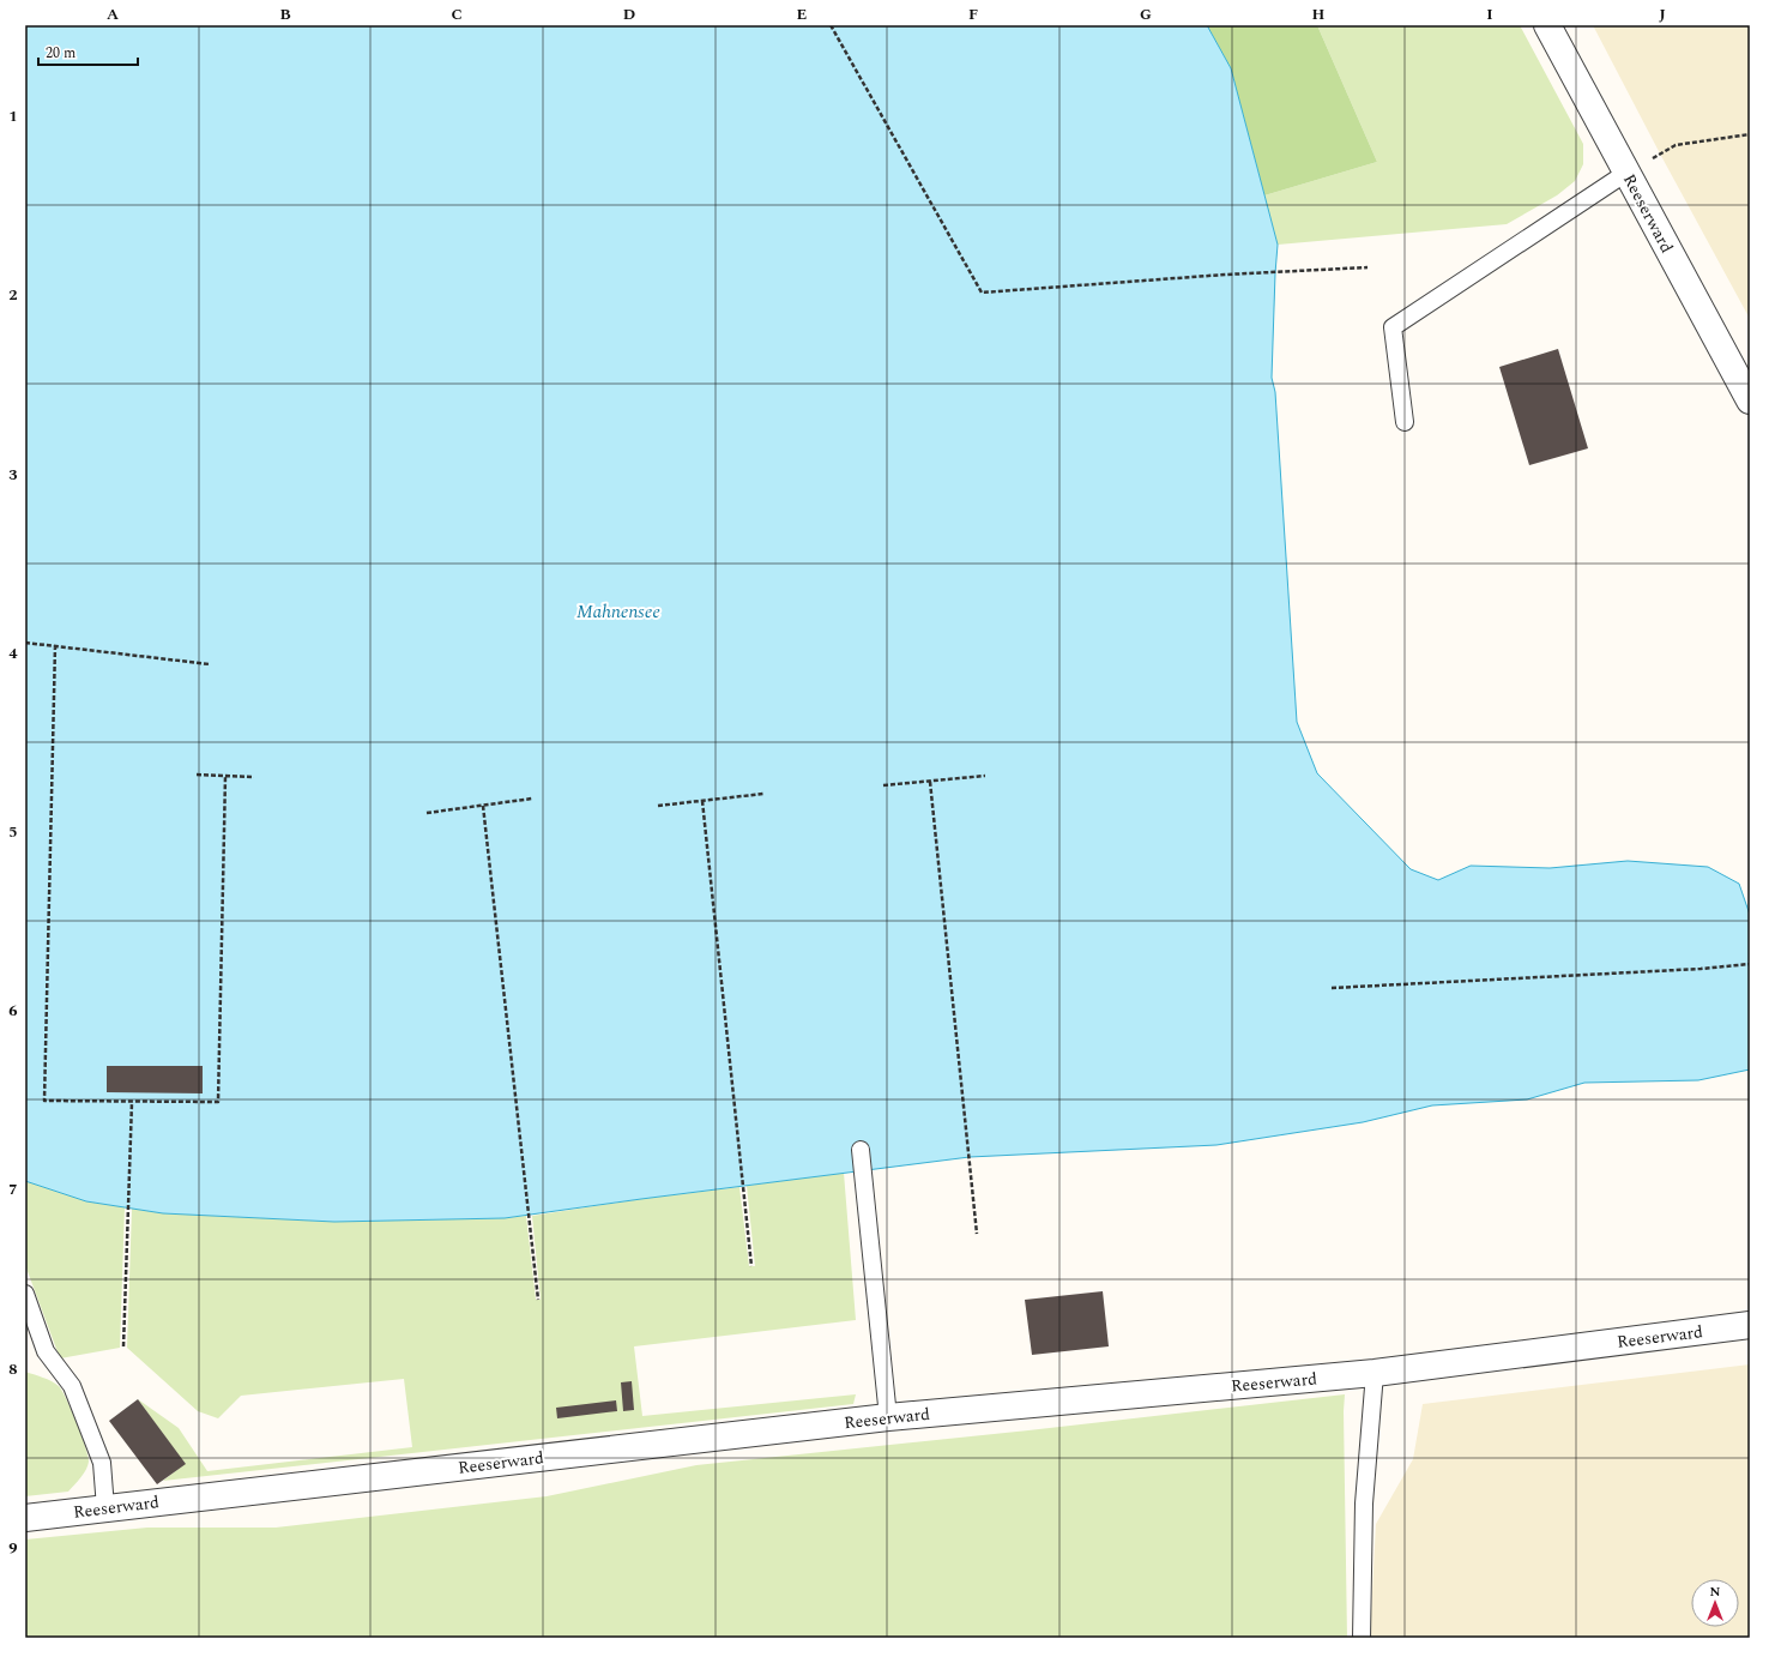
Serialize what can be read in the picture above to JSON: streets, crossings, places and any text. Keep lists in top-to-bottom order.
{
  "streets": {
    "street": ["Reeserward"]
  },
  "water": ["Mahnensee"],
  "scale_bar": "20 m",
  "north": "top",
  "grid": {
    "columns": [
      "A",
      "B",
      "C",
      "D",
      "E",
      "F",
      "G",
      "H",
      "I",
      "J"
    ],
    "rows": [
      "1",
      "2",
      "3",
      "4",
      "5",
      "6",
      "7",
      "8",
      "9"
    ]
  }
}
